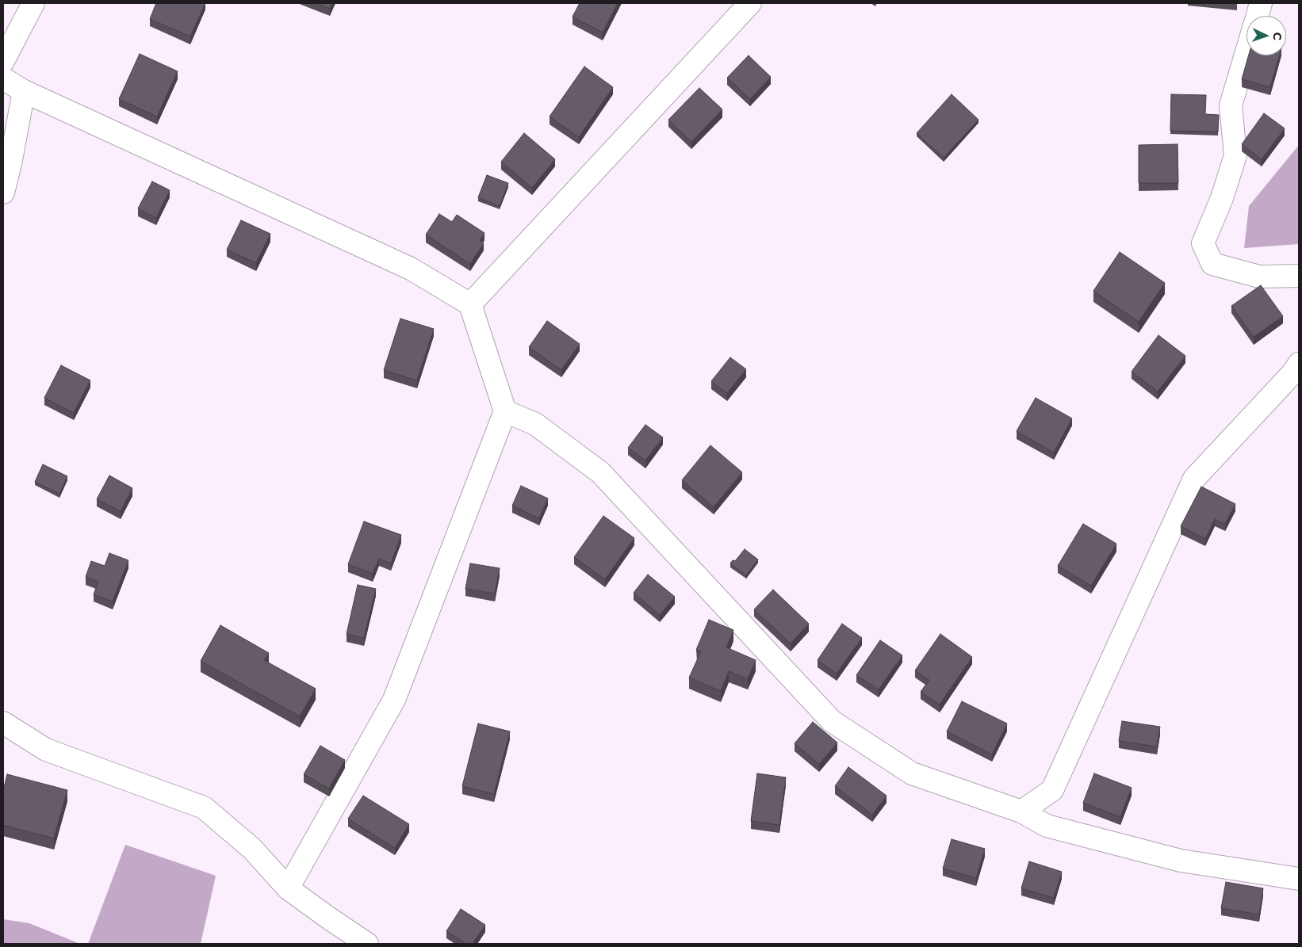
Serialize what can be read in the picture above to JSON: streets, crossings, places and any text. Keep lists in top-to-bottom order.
{
  "north": "right"
}
